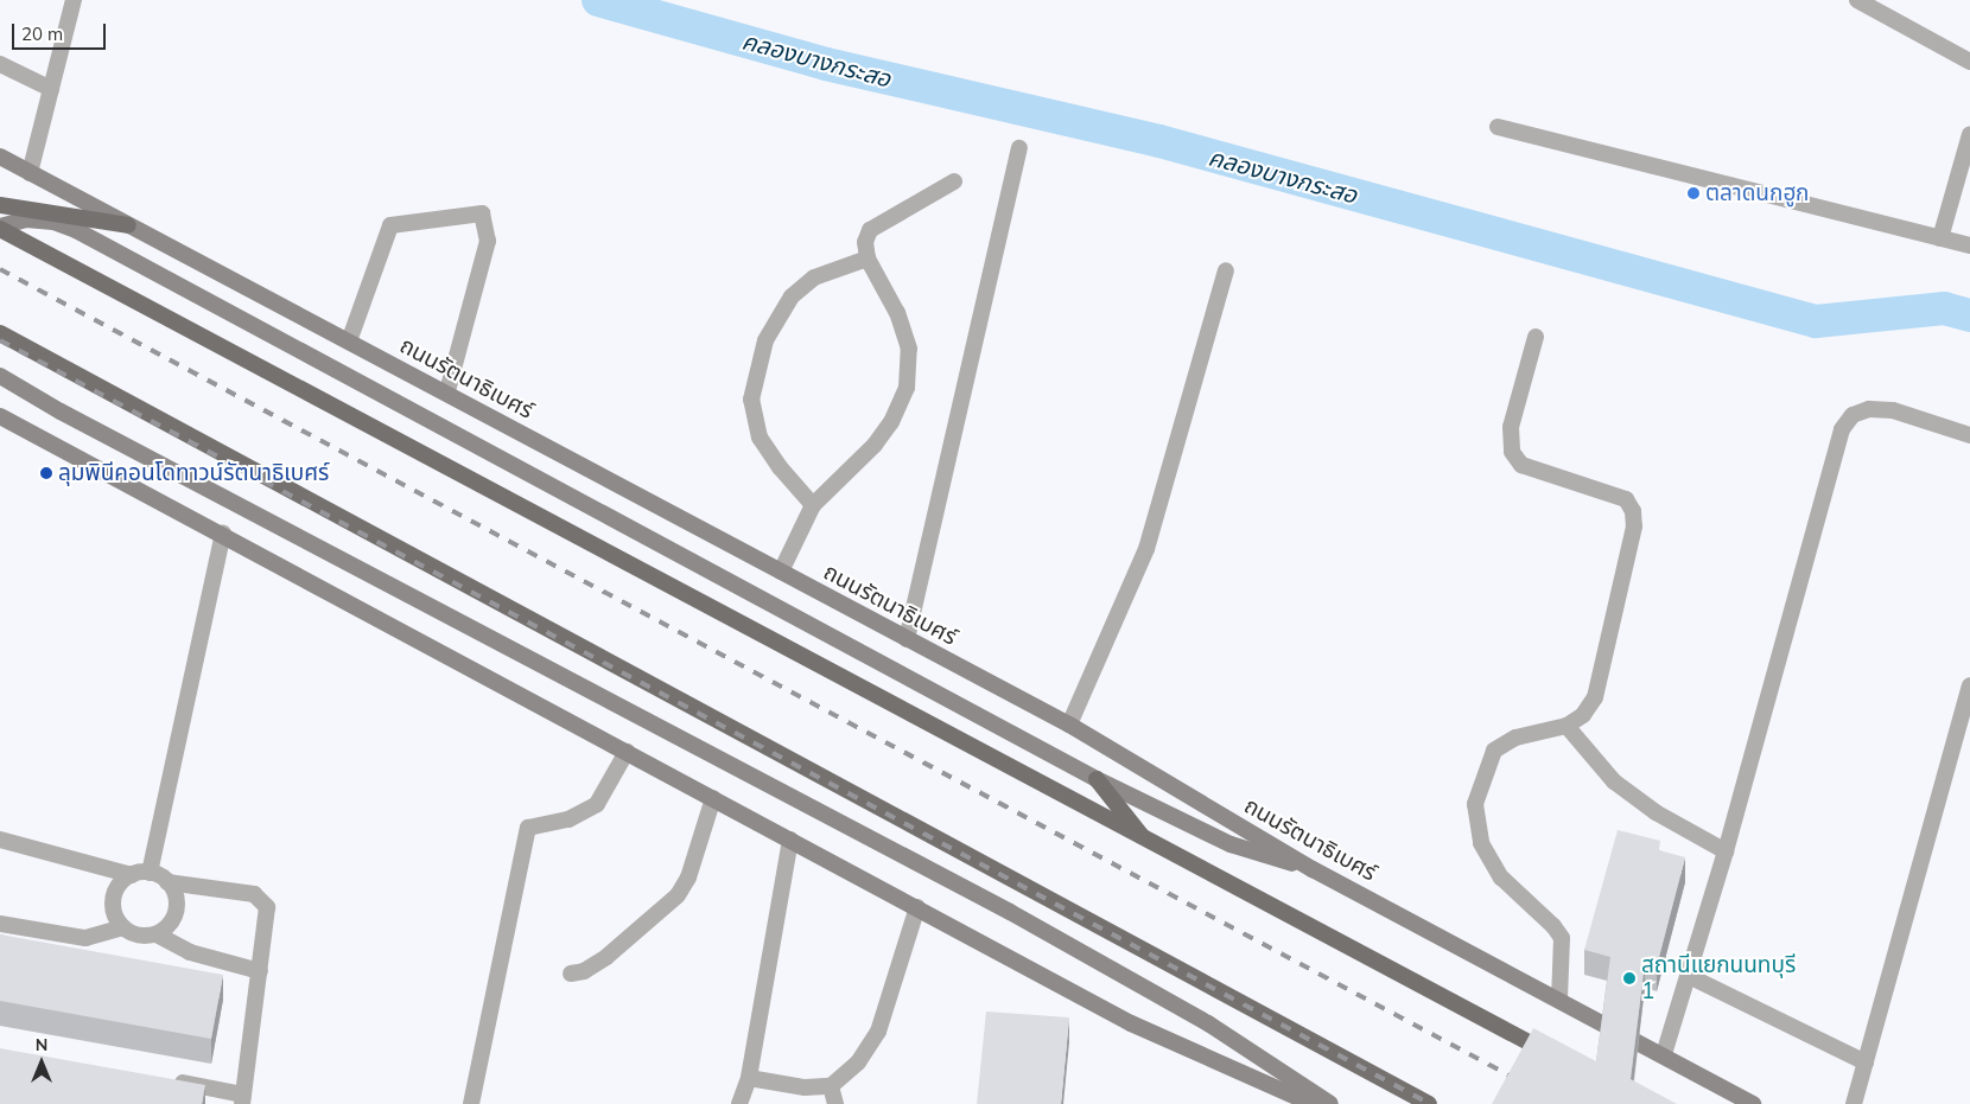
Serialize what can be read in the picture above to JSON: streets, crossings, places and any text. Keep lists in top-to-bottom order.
{
  "streets": {
    "main road": ["ถนนรัตนาธิเบศร์"]
  },
  "water": ["คลองบางกระสอ"],
  "places": ["ตลาดนกฮูก", "ลุมพินีคอนโดทาวน์รัตนาธิเบศร์", "สถานีแยกนนทบุรี 1"],
  "scale_bar": "20 m",
  "north": "top"
}
